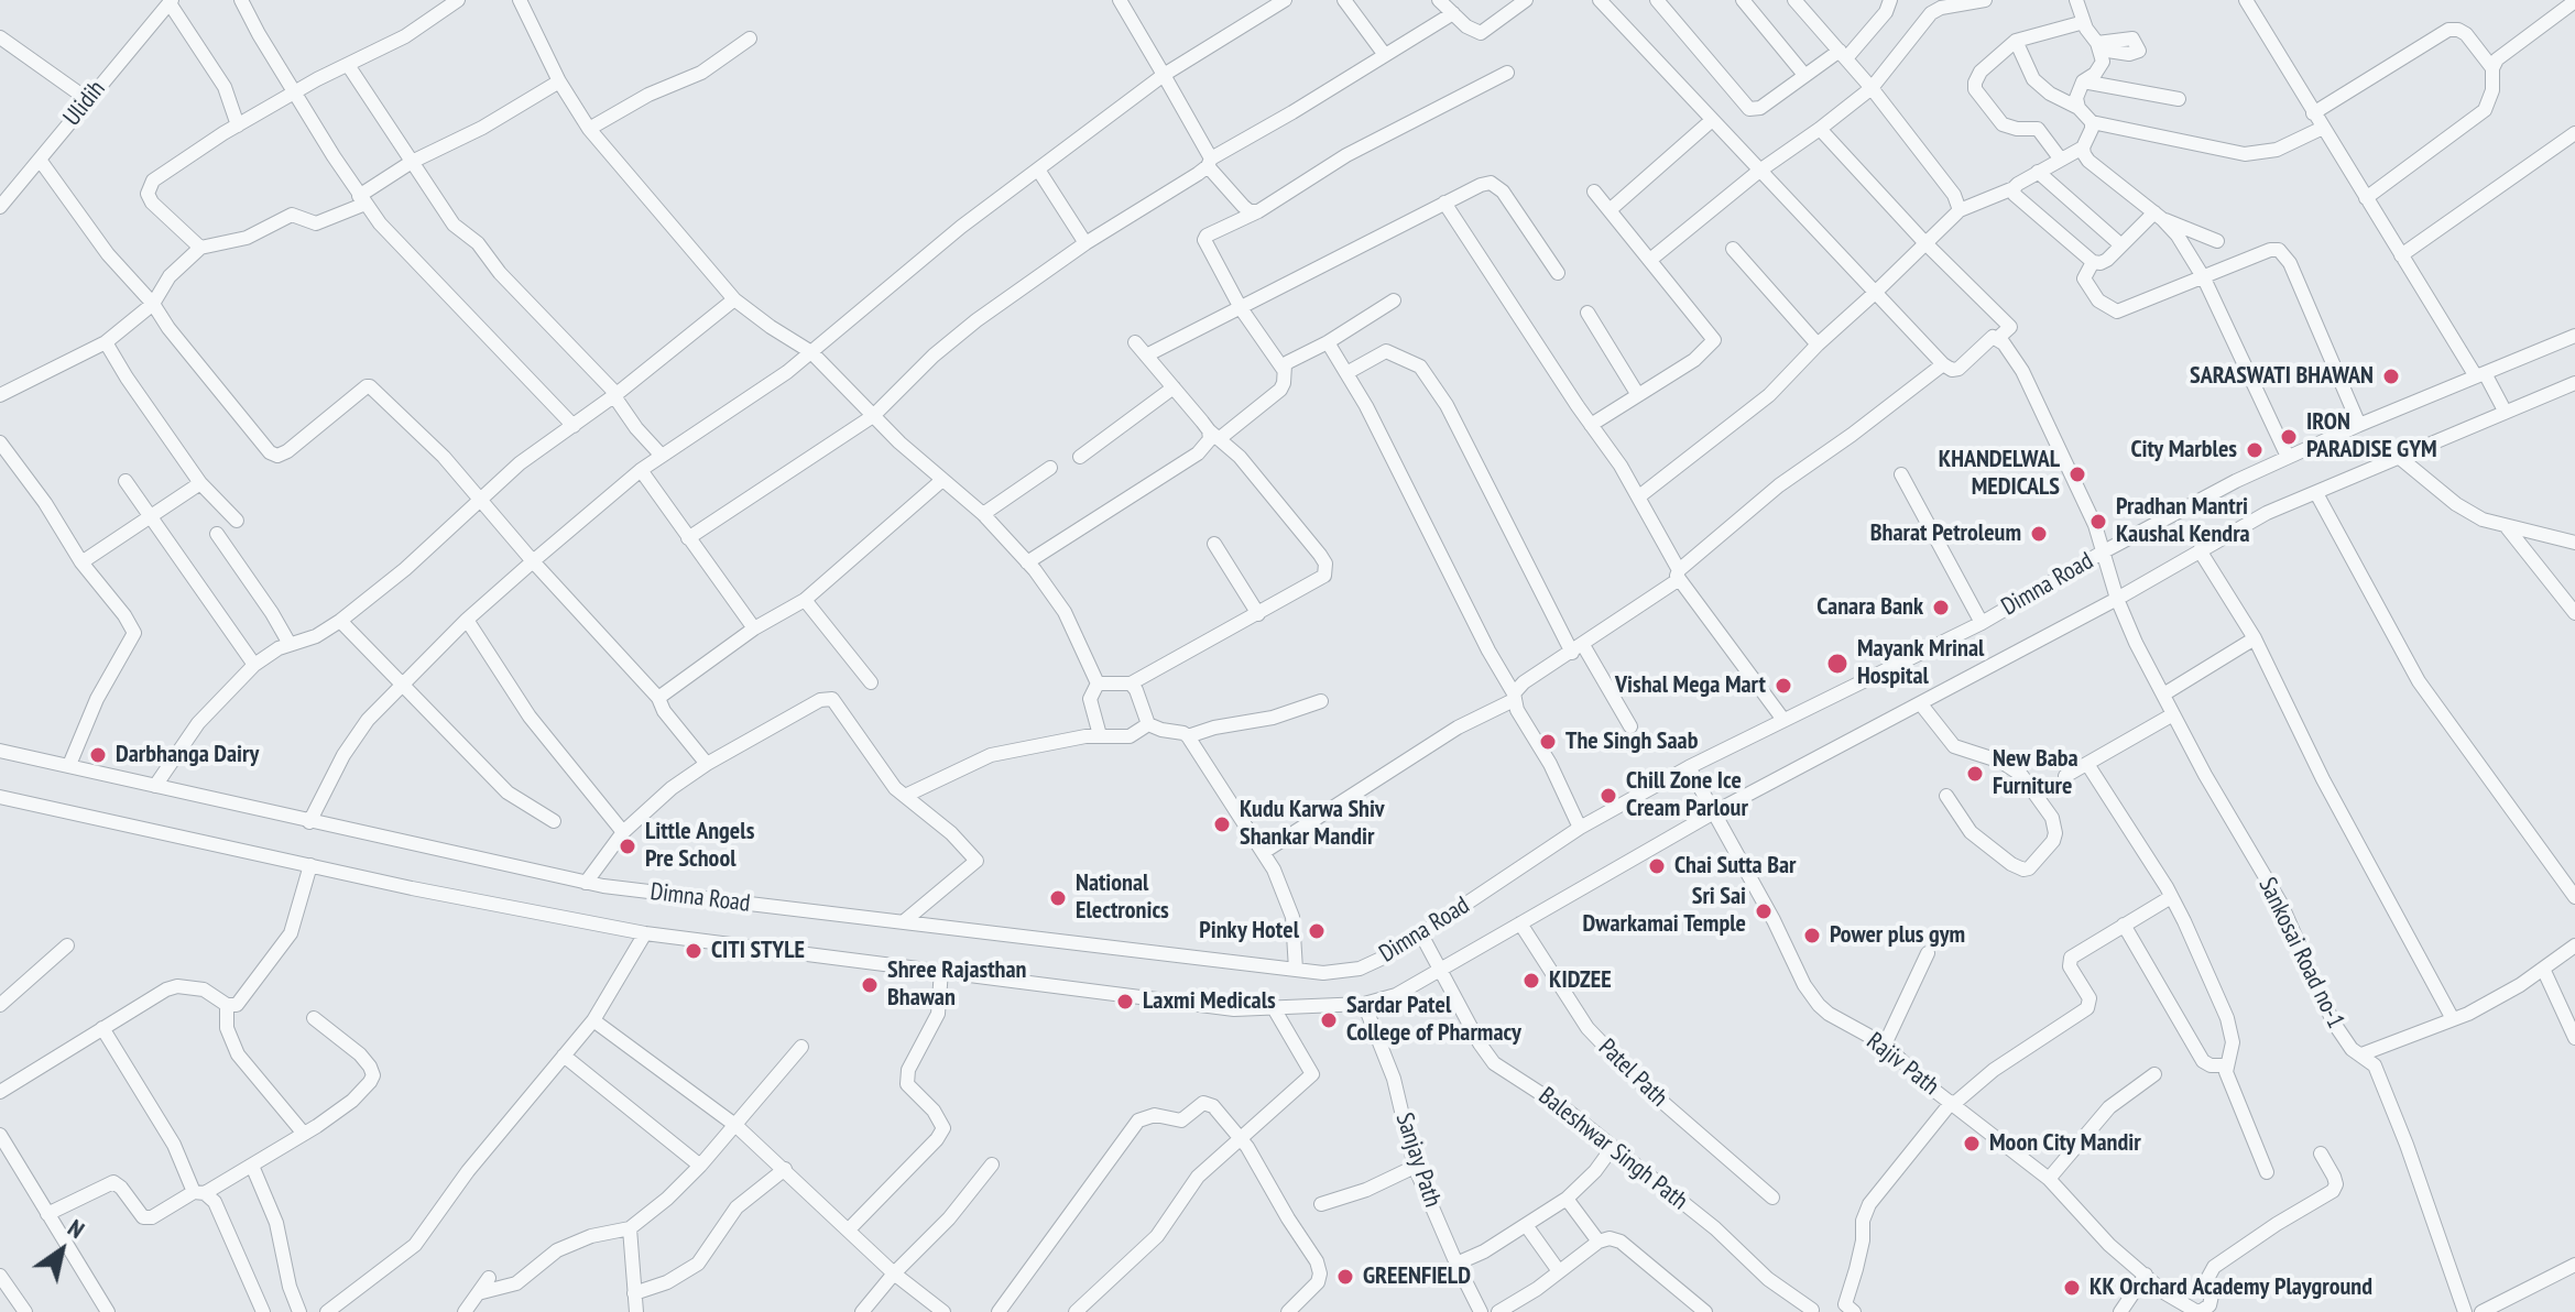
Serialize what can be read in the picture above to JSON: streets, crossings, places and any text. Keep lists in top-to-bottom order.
{
  "streets": {
    "street": [
      "Ulidih",
      "Dimna Road",
      "Sankosai Road no-1",
      "Rajiv Path",
      "Patel Path",
      "Baleshwar Singh Path",
      "Sanjay Path"
    ]
  },
  "crossings": [
    ["Dimna Road", "Sankosai Road no-1"],
    ["Dimna Road", "Rajiv Path"],
    ["Dimna Road", "Baleshwar Singh Path"]
  ],
  "places": [
    "SARASWATI BHAWAN",
    "IRON PARADISE GYM",
    "City Marbles",
    "KHANDELWAL MEDICALS",
    "Pradhan Mantri Kaushal Kendra",
    "Bharat Petroleum",
    "Canara Bank",
    "Mayank Mrinal Hospital",
    "Vishal Mega Mart",
    "The Singh Saab",
    "Darbhanga Dairy",
    "New Baba Furniture",
    "Chill Zone Ice Cream Parlour",
    "Kudu Karwa Shiv Shankar Mandir",
    "Little Angels Pre School",
    "Chai Sutta Bar",
    "National Electronics",
    "Sri Sai Dwarkamai Temple",
    "Pinky Hotel",
    "Power plus gym",
    "CITI STYLE",
    "KIDZEE",
    "Shree Rajasthan Bhawan",
    "Laxmi Medicals",
    "Sardar Patel College of Pharmacy",
    "Moon City Mandir",
    "GREENFIELD",
    "KK Orchard Academy Playground"
  ],
  "north": "top right"
}
